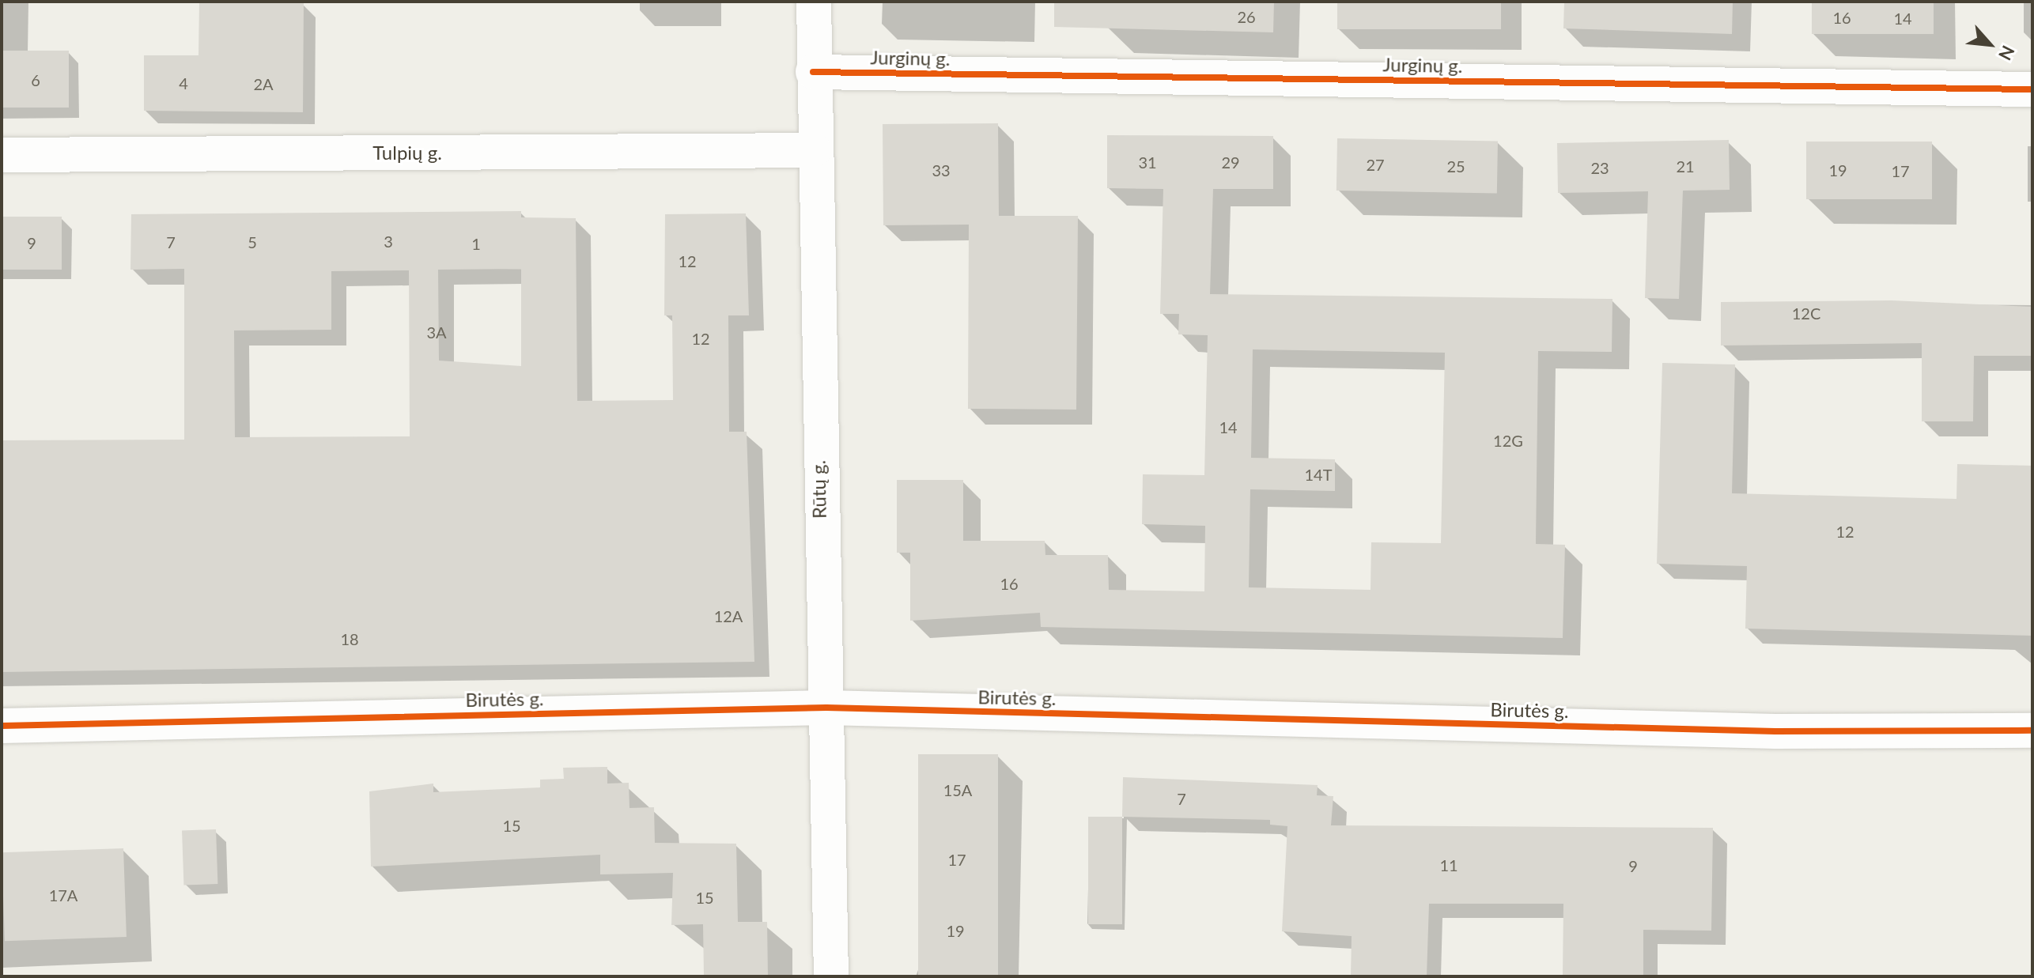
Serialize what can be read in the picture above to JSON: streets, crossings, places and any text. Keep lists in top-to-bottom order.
{
  "streets": {
    "street": [
      "Jurginų g.",
      "Tulpių g.",
      "Rūtų g.",
      "Birutės g."
    ]
  },
  "crossings": [
    ["Jurginų g.", "Rūtų g."],
    ["Tulpių g.", "Rūtų g."],
    ["Rūtų g.", "Birutės g."]
  ],
  "house_numbers": [
    "26",
    "16",
    "14",
    "6",
    "4",
    "2A",
    "31",
    "29",
    "27",
    "25",
    "21",
    "23",
    "33",
    "19",
    "17",
    "3",
    "7",
    "5",
    "9",
    "1",
    "12",
    "12C",
    "3A",
    "12",
    "14",
    "12G",
    "14T",
    "12",
    "16",
    "12A",
    "18",
    "15A",
    "7",
    "15",
    "17",
    "11",
    "9",
    "17A",
    "15",
    "19"
  ],
  "north": "bottom right"
}
